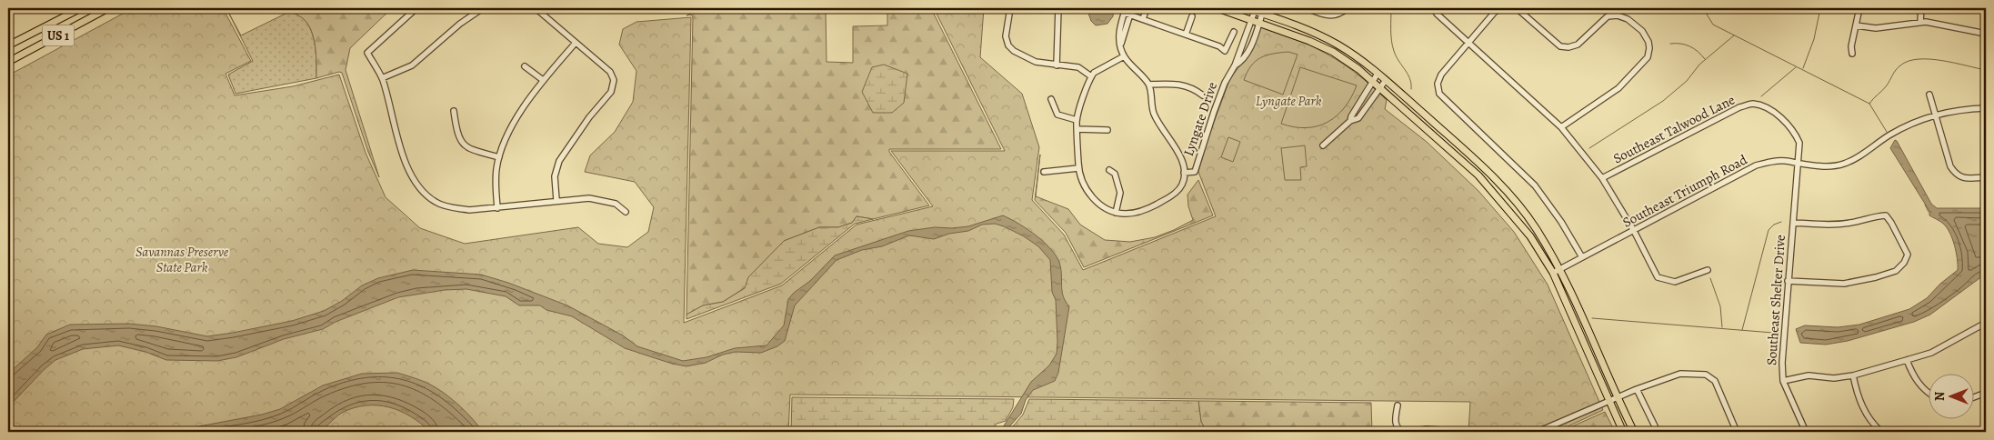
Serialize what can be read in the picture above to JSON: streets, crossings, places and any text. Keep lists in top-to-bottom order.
{
  "streets": {
    "main road": ["US 1"],
    "street": [
      "Lyngate Drive",
      "Southeast Talwood Lane",
      "Southeast Triumph Road",
      "Southeast Shelter Drive"
    ]
  },
  "crossings": [
    ["Southeast Talwood Lane", "Southeast Triumph Road"],
    ["Southeast Talwood Lane", "Southeast Shelter Drive"],
    ["Southeast Triumph Road", "Southeast Shelter Drive"]
  ],
  "parks": ["Lyngate Park", "Savannas Preserve State Park"],
  "north": "left"
}
